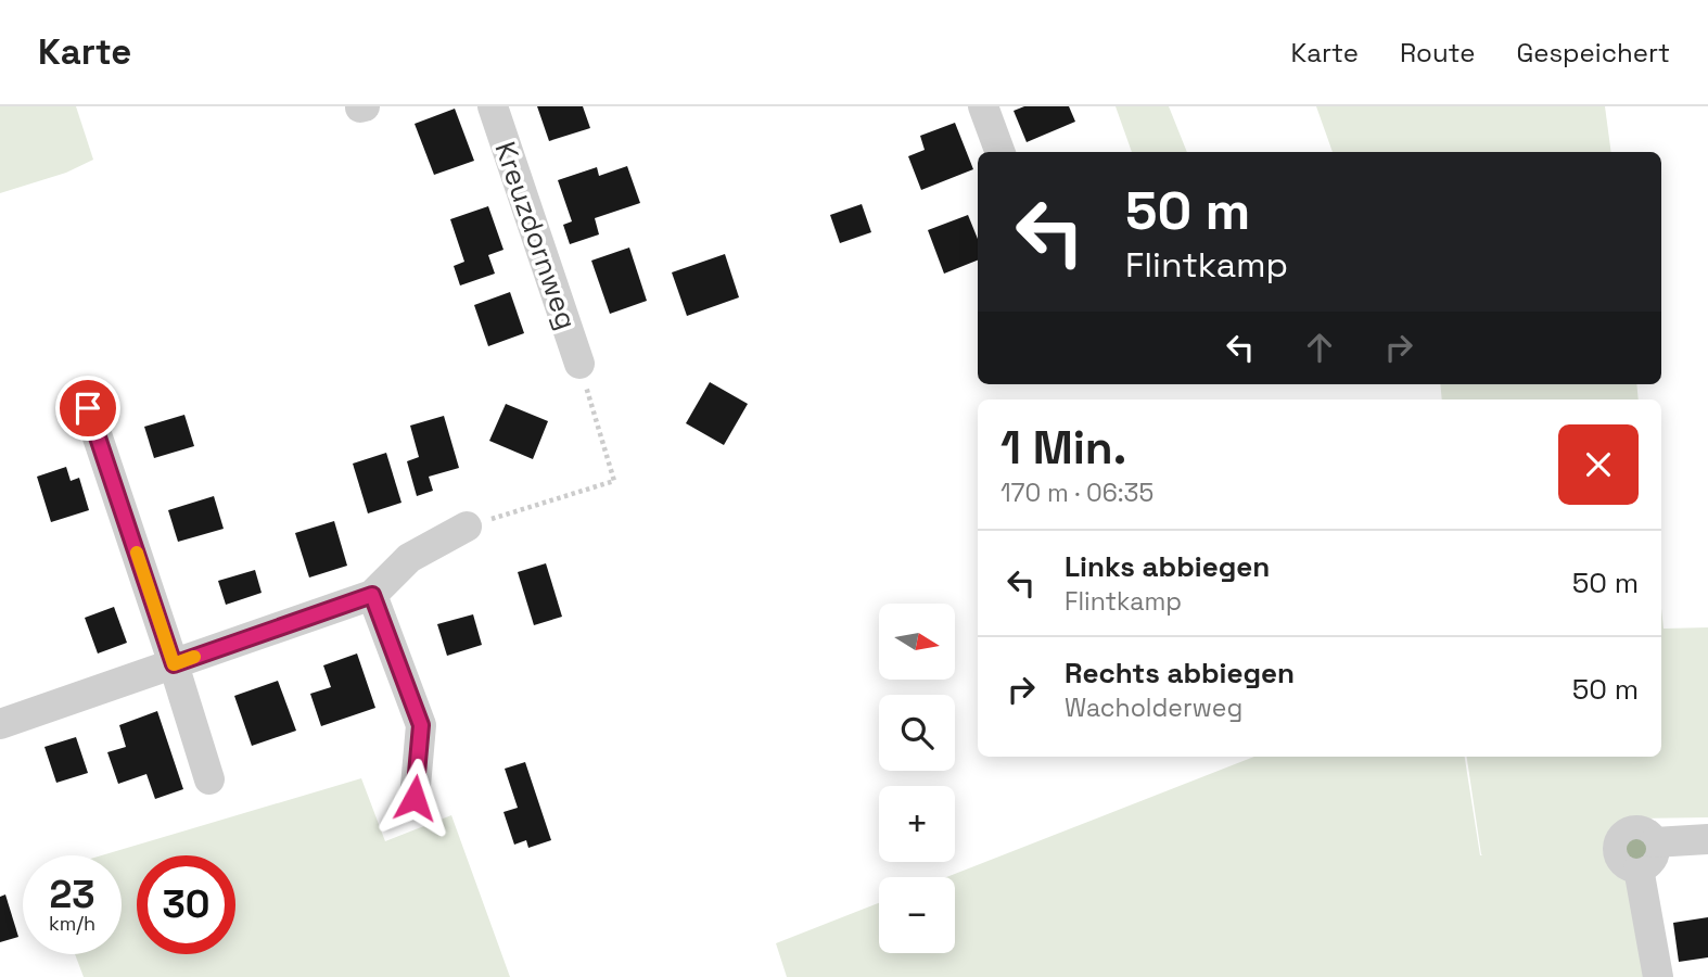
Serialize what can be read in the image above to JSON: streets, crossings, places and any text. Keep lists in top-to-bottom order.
{
  "streets": {
    "street": ["Kreuzdornweg"]
  },
  "north": "right",
  "page": {
    "header": "Karte",
    "nav": ["Karte", "Route", "Gespeichert"],
    "turn": ["50 m", "Flintkamp"],
    "heading": ["1 Min.", "170 m · 06:35"],
    "list": [
      {
        "name": "Links abbiegen",
        "note": "Flintkamp",
        "value": "50 m"
      },
      {
        "name": "Rechts abbiegen",
        "note": "Wacholderweg",
        "value": "50 m"
      }
    ],
    "map_buttons": ["+", "−"],
    "speed": "23 km/h",
    "limit": "30"
  }
}
